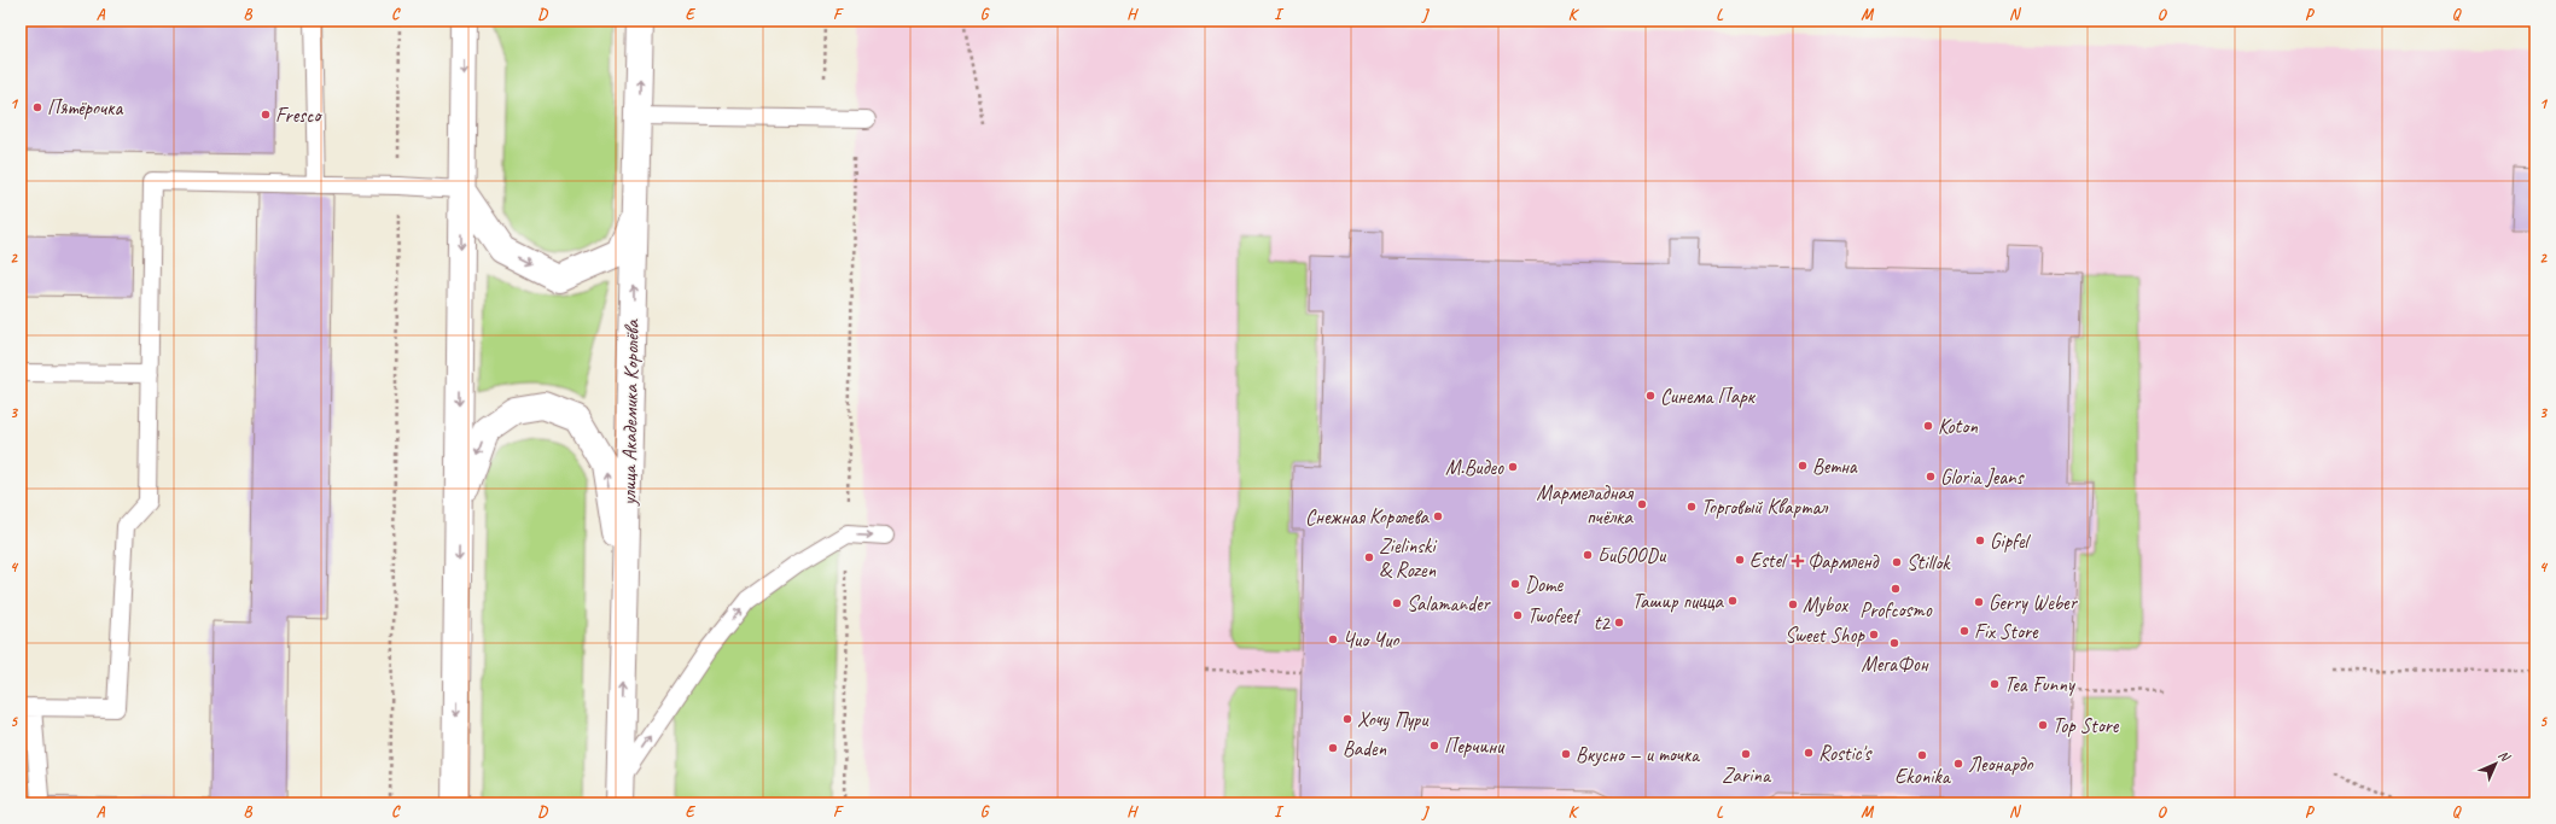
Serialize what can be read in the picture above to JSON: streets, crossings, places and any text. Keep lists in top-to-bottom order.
{
  "streets": {
    "street": ["улица Академика Королёва"]
  },
  "places": {
    "other": [
      "Пятёрочка",
      "Fresco",
      "Синема Парк",
      "Koton",
      "Ветна",
      "М.Видео",
      "Gloria Jeans",
      "Мармеладная пчёлка",
      "Торговый Квартал",
      "Снежная Королева",
      "Gipfel",
      "БиGOODи",
      "Zielinski & Rozen",
      "Estel",
      "Stillok",
      "Dome",
      "Profcosmo",
      "Ташир пицца",
      "Gerry Weber",
      "Salamander",
      "Mybox",
      "Twofeet",
      "t2",
      "Fix Store",
      "Sweet Shop",
      "Чио Чио",
      "МегаФон",
      "Tea Funny",
      "Хочу Пури",
      "Top Store",
      "Перчини",
      "Baden",
      "Rostiс's",
      "Вкусно — и точка",
      "Zarina",
      "Ekonika",
      "Леонардо"
    ],
    "health": ["Фармленд"]
  },
  "north": "top right",
  "grid": {
    "columns": [
      "A",
      "B",
      "C",
      "D",
      "E",
      "F",
      "G",
      "H",
      "I",
      "J",
      "K",
      "L",
      "M",
      "N",
      "O",
      "P",
      "Q"
    ],
    "rows": [
      "1",
      "2",
      "3",
      "4",
      "5"
    ]
  }
}
